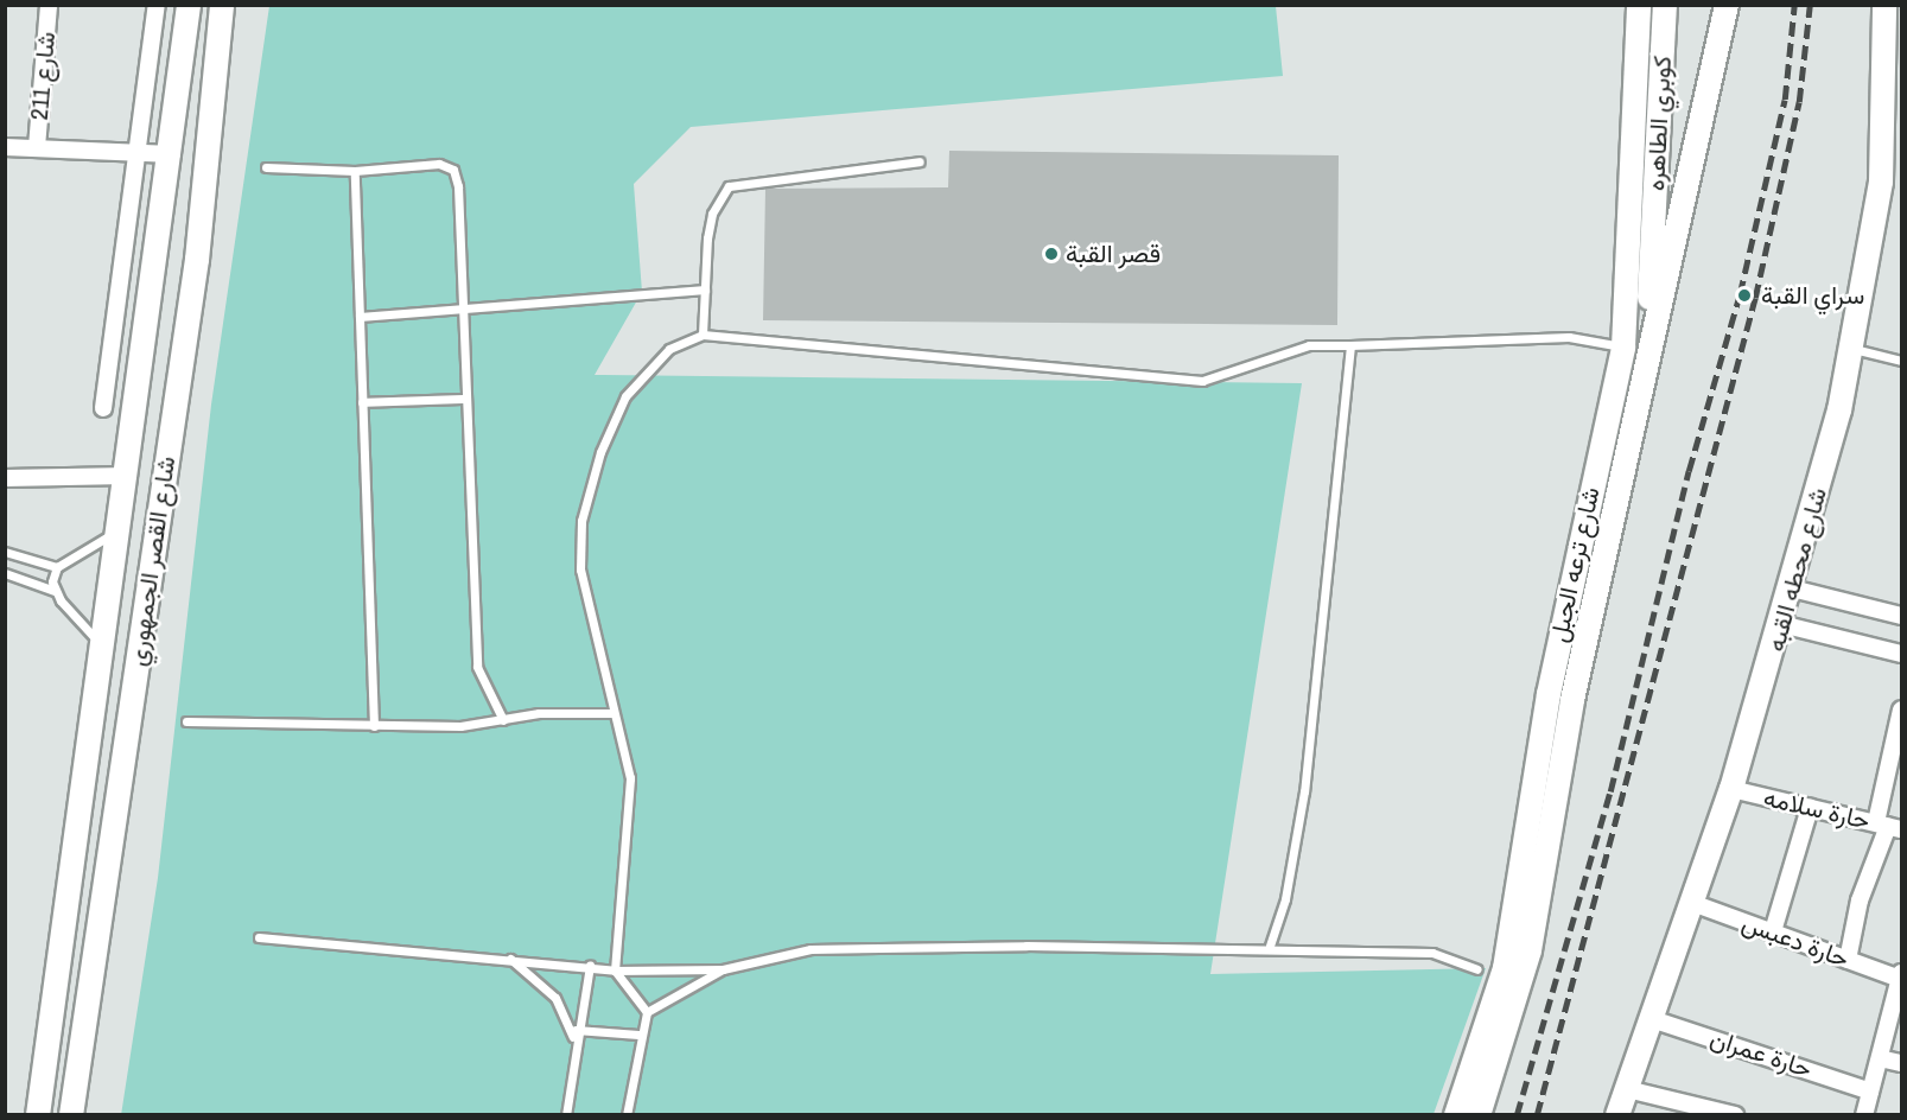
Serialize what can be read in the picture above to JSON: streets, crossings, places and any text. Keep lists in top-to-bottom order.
{
  "streets": {
    "main road": [
      "كوبري الطاهره",
      "شارع القصر الجمهوري",
      "شارع ترعه الجبل",
      "شارع محطه القبه"
    ],
    "street": [
      "شارع 211",
      "حارة سلامه",
      "حارة دعبس",
      "حارة عمران"
    ]
  },
  "crossings": [
    ["كوبري الطاهره", "شارع ترعه الجبل"],
    ["شارع محطه القبه", "حارة سلامه"],
    ["شارع محطه القبه", "حارة دعبس"],
    ["شارع محطه القبه", "حارة عمران"]
  ],
  "places": ["قصر القبة", "سراي القبة"]
}
